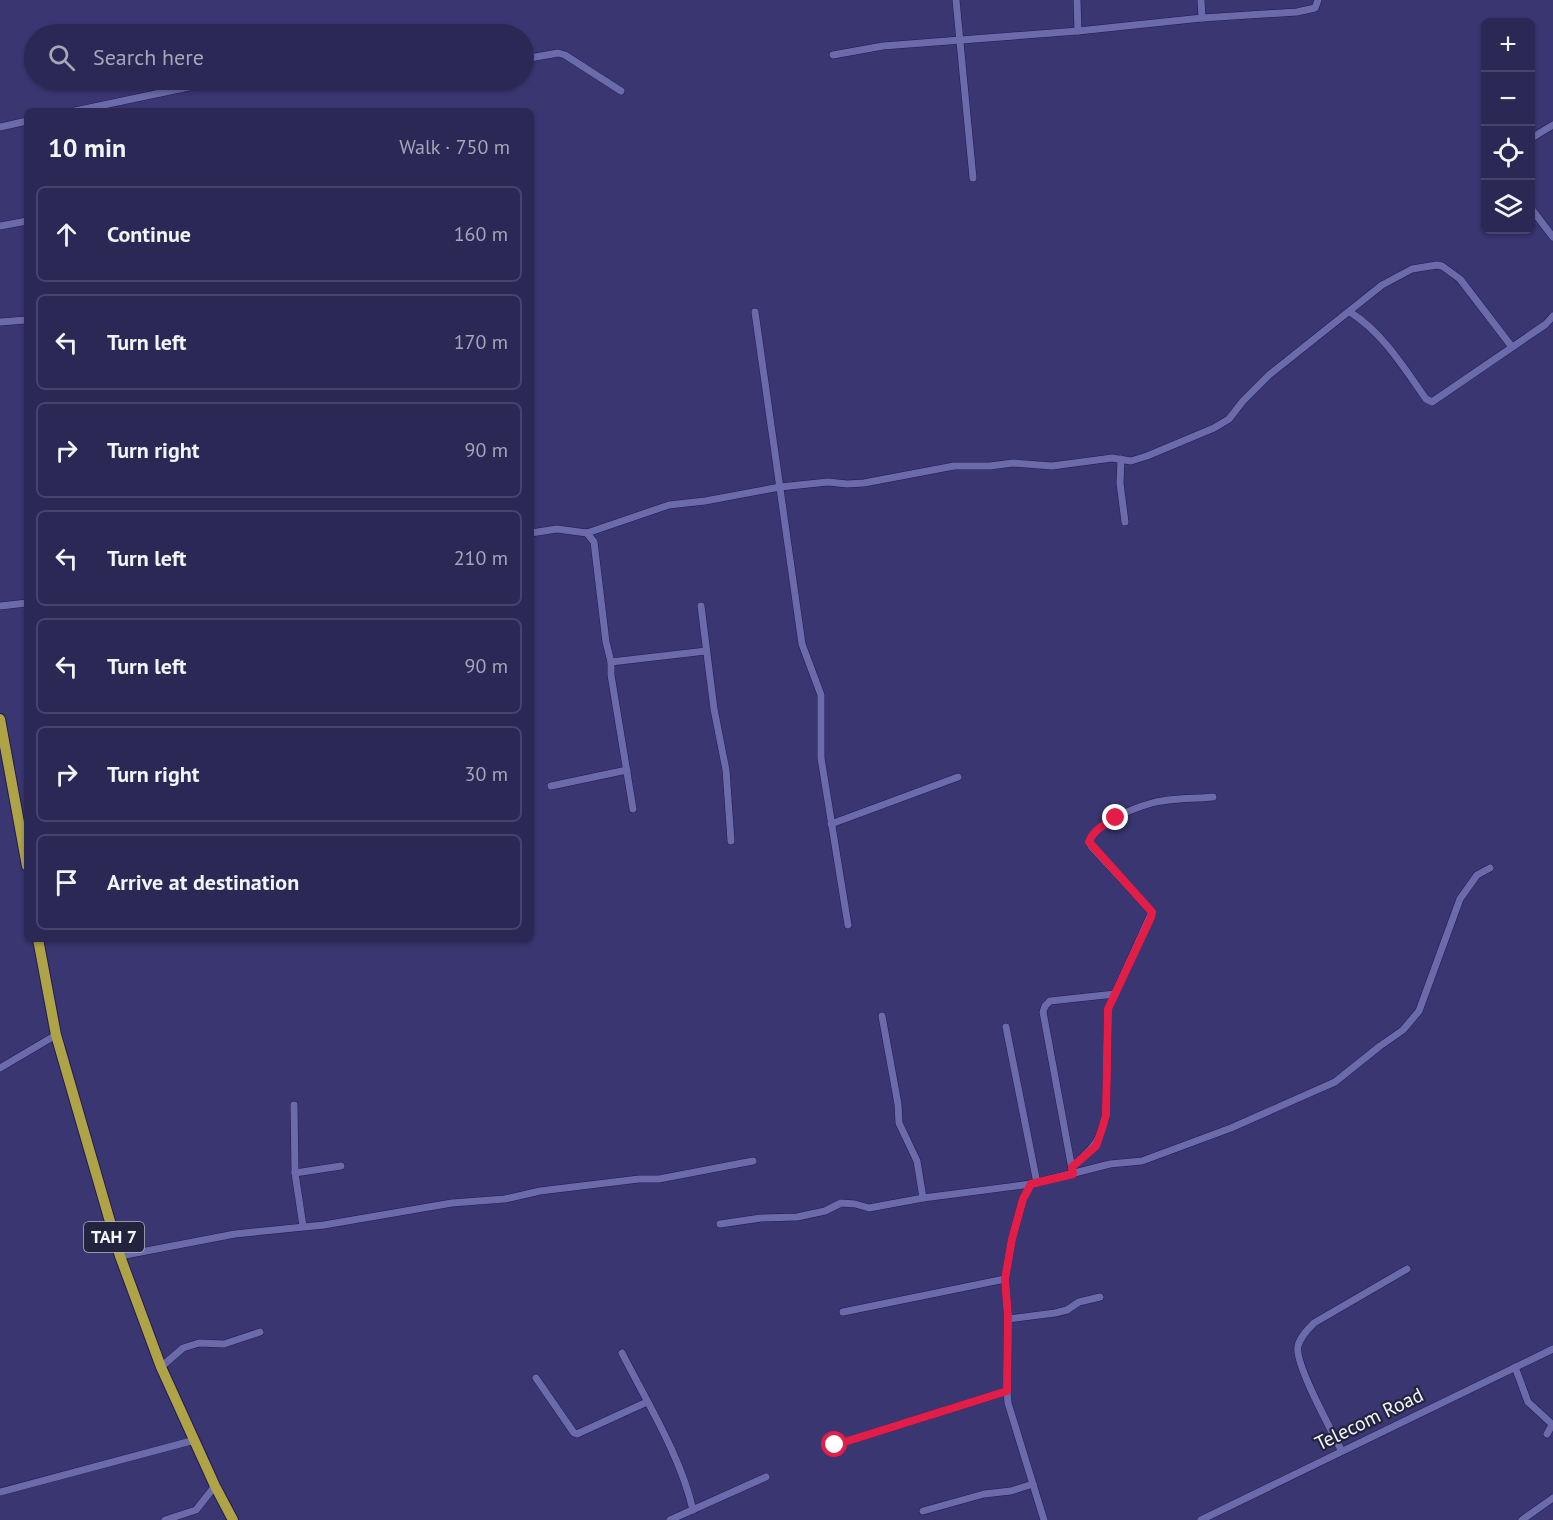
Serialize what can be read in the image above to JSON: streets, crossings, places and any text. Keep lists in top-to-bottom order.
{
  "streets": {
    "highway": ["TAH 7"],
    "street": ["Telecom Road"]
  },
  "page": {
    "map_buttons": ["+", "−"],
    "search": "Search here",
    "heading": ["10 min", "Walk · 750 m"],
    "list": [
      ["Continue", "160 m"],
      ["Turn left", "170 m"],
      ["Turn right", "90 m"],
      ["Turn left", "210 m"],
      ["Turn left", "90 m"],
      ["Turn right", "30 m"],
      "Arrive at destination"
    ]
  }
}
